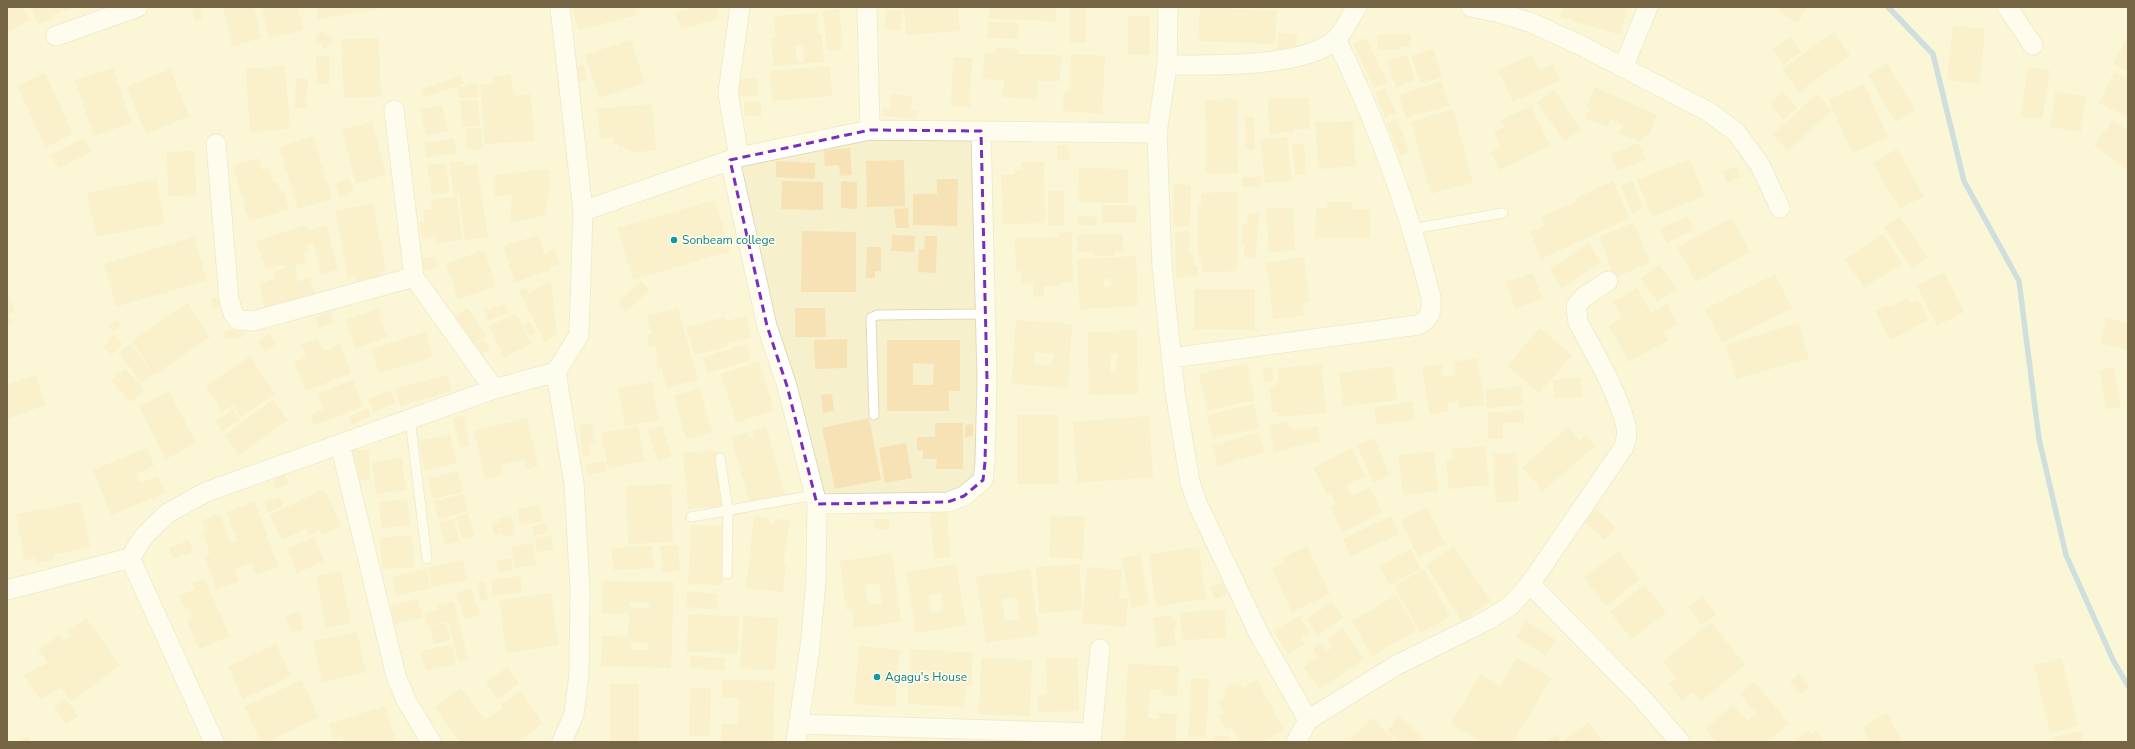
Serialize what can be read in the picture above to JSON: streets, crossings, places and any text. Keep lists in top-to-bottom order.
{
  "places": ["Sonbeam college", "Agagu's House"]
}
